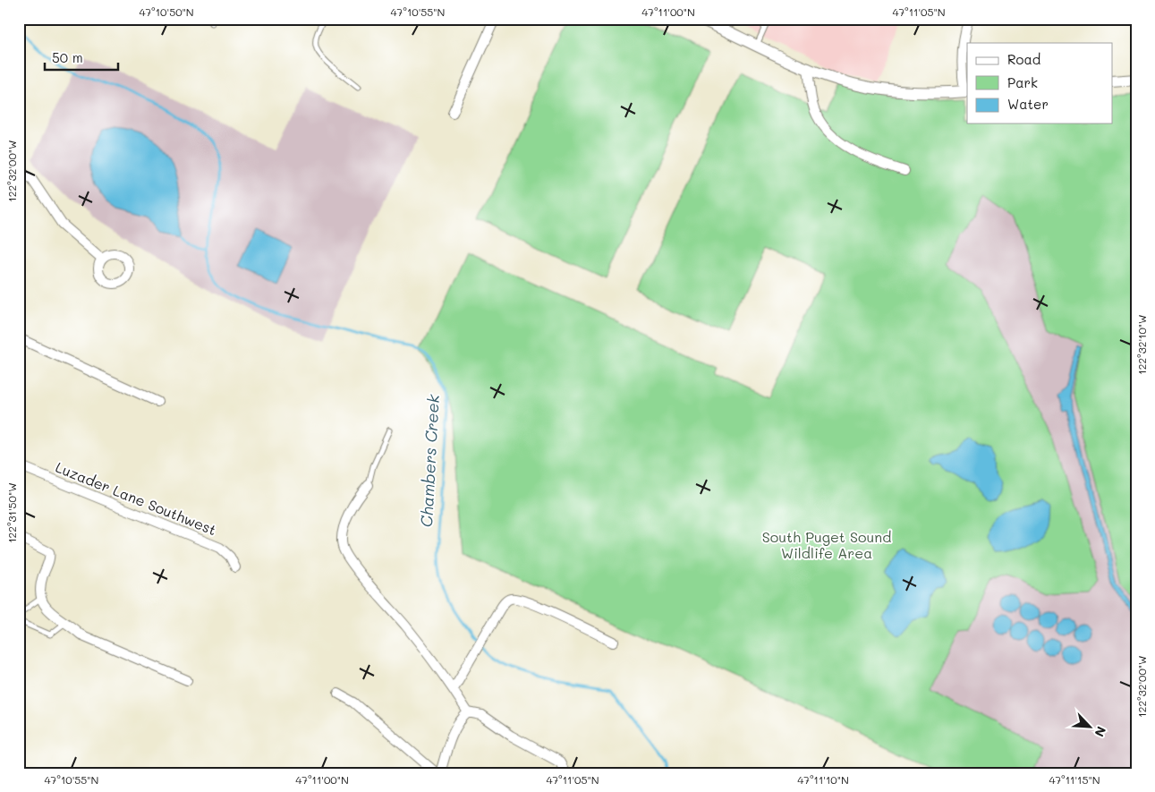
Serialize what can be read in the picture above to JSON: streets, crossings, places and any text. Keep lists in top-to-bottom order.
{
  "streets": {
    "street": ["Luzader Lane Southwest"]
  },
  "water": ["Chambers Creek"],
  "parks": ["South Puget Sound Wildlife Area"],
  "legend": ["Road", "Park", "Water"],
  "scale_bar": "50 m",
  "north": "bottom right",
  "coordinates": [
    "47°10'50\"N",
    "47°10'55\"N",
    "47°11'00\"N",
    "47°11'05\"N",
    "122°32'00\"W",
    "122°32'10\"W",
    "122°31'50\"W",
    "47°11'10\"N",
    "47°11'15\"N"
  ]
}
